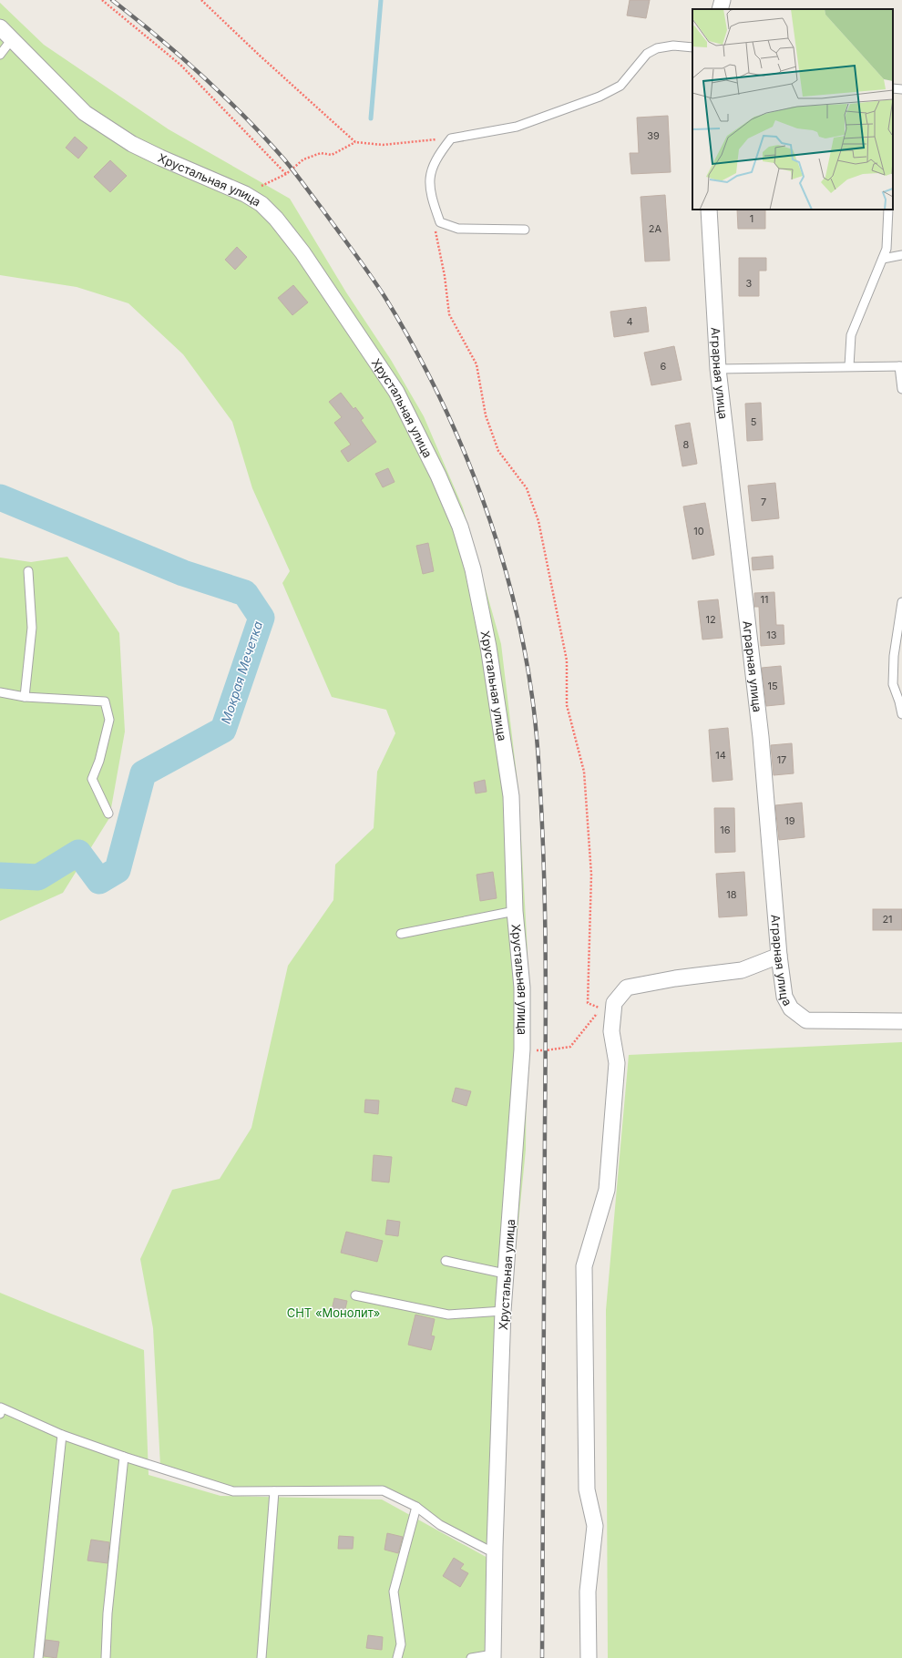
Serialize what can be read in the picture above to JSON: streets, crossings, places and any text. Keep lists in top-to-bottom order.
{
  "streets": {
    "street": ["Хрустальная улица", "Аграрная улица"]
  },
  "water": ["Мокрая Мечетка"],
  "parks": ["СНТ «Монолит»"],
  "house_numbers": [
    "39",
    "1",
    "2А",
    "3",
    "4",
    "6",
    "5",
    "8",
    "7",
    "10",
    "11",
    "12",
    "13",
    "15",
    "14",
    "17",
    "19",
    "16",
    "18",
    "21"
  ]
}
